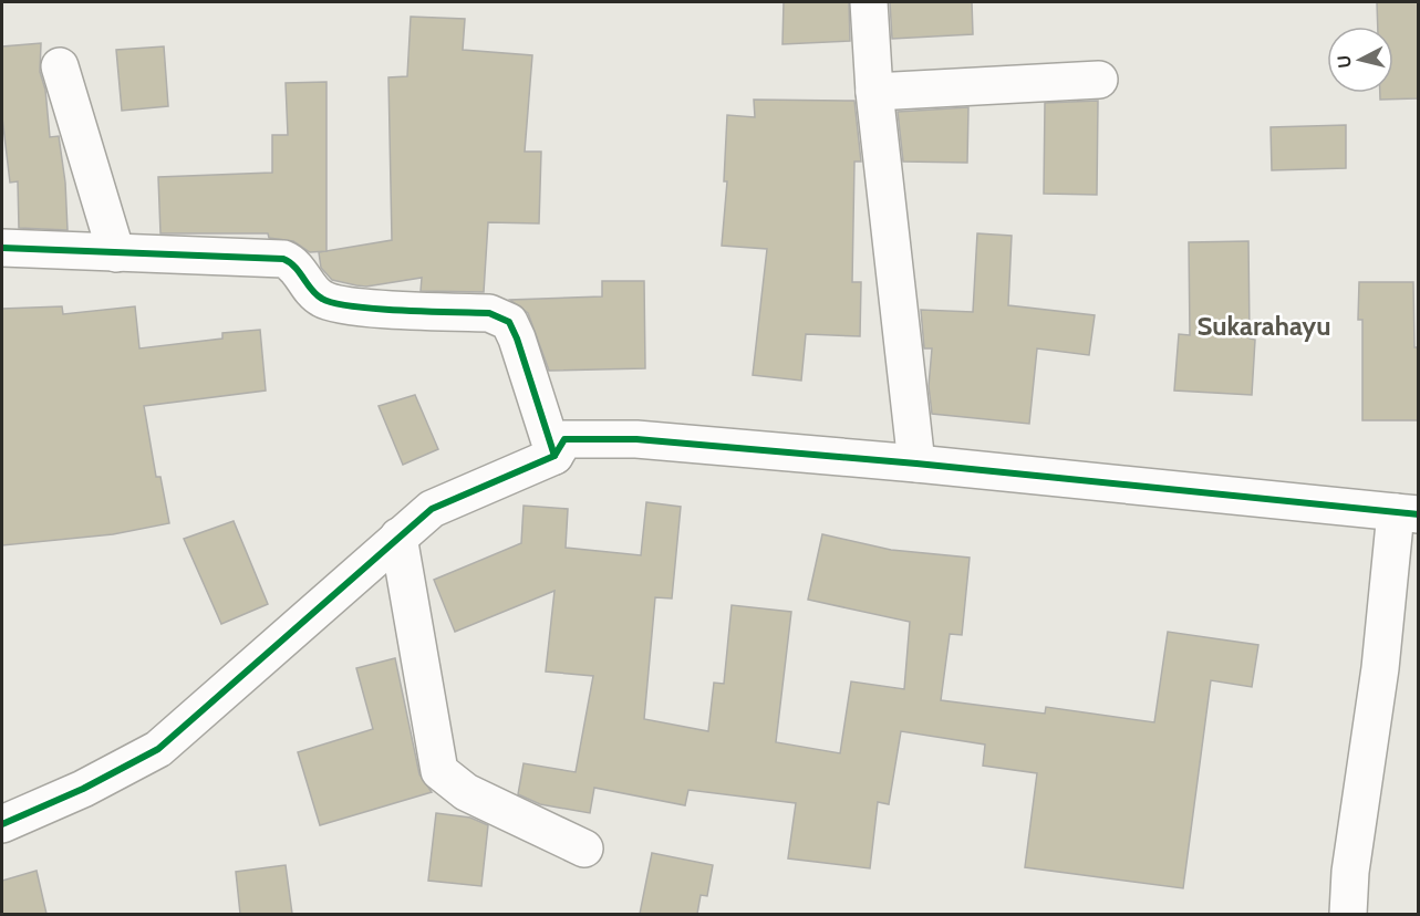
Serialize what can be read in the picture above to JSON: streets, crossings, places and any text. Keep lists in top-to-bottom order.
{
  "districts": ["Sukarahayu"],
  "north": "left"
}
